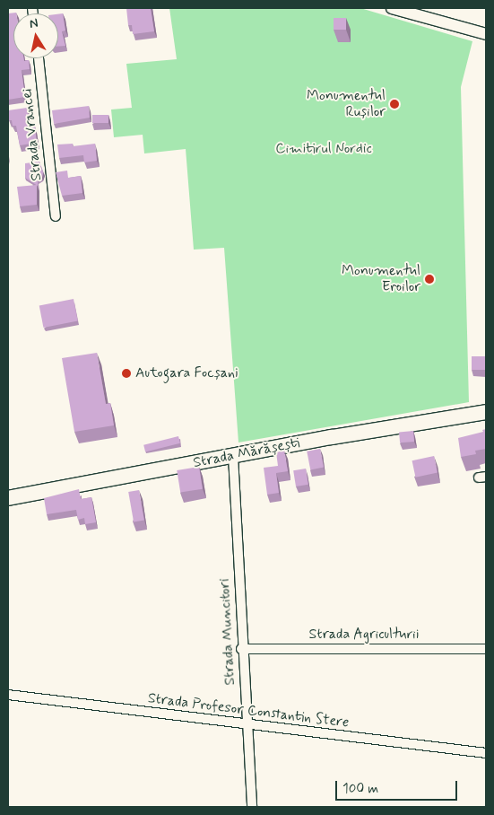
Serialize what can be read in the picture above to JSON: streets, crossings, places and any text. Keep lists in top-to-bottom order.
{
  "streets": {
    "main road": ["Strada Mărășești"],
    "street": [
      "Strada Vrancei",
      "Strada Muncitori",
      "Strada Agriculturii",
      "Strada Profesor Constantin Stere"
    ]
  },
  "crossings": [
    ["Strada Mărășești", "Strada Muncitori"],
    ["Strada Muncitori", "Strada Agriculturii"],
    ["Strada Muncitori", "Strada Profesor Constantin Stere"]
  ],
  "parks": ["Cimitirul Nordic"],
  "places": ["Monumentul Rușilor", "Monumentul Eroilor", "Autogara Focșani"],
  "scale_bar": "100 m",
  "north": "top"
}
